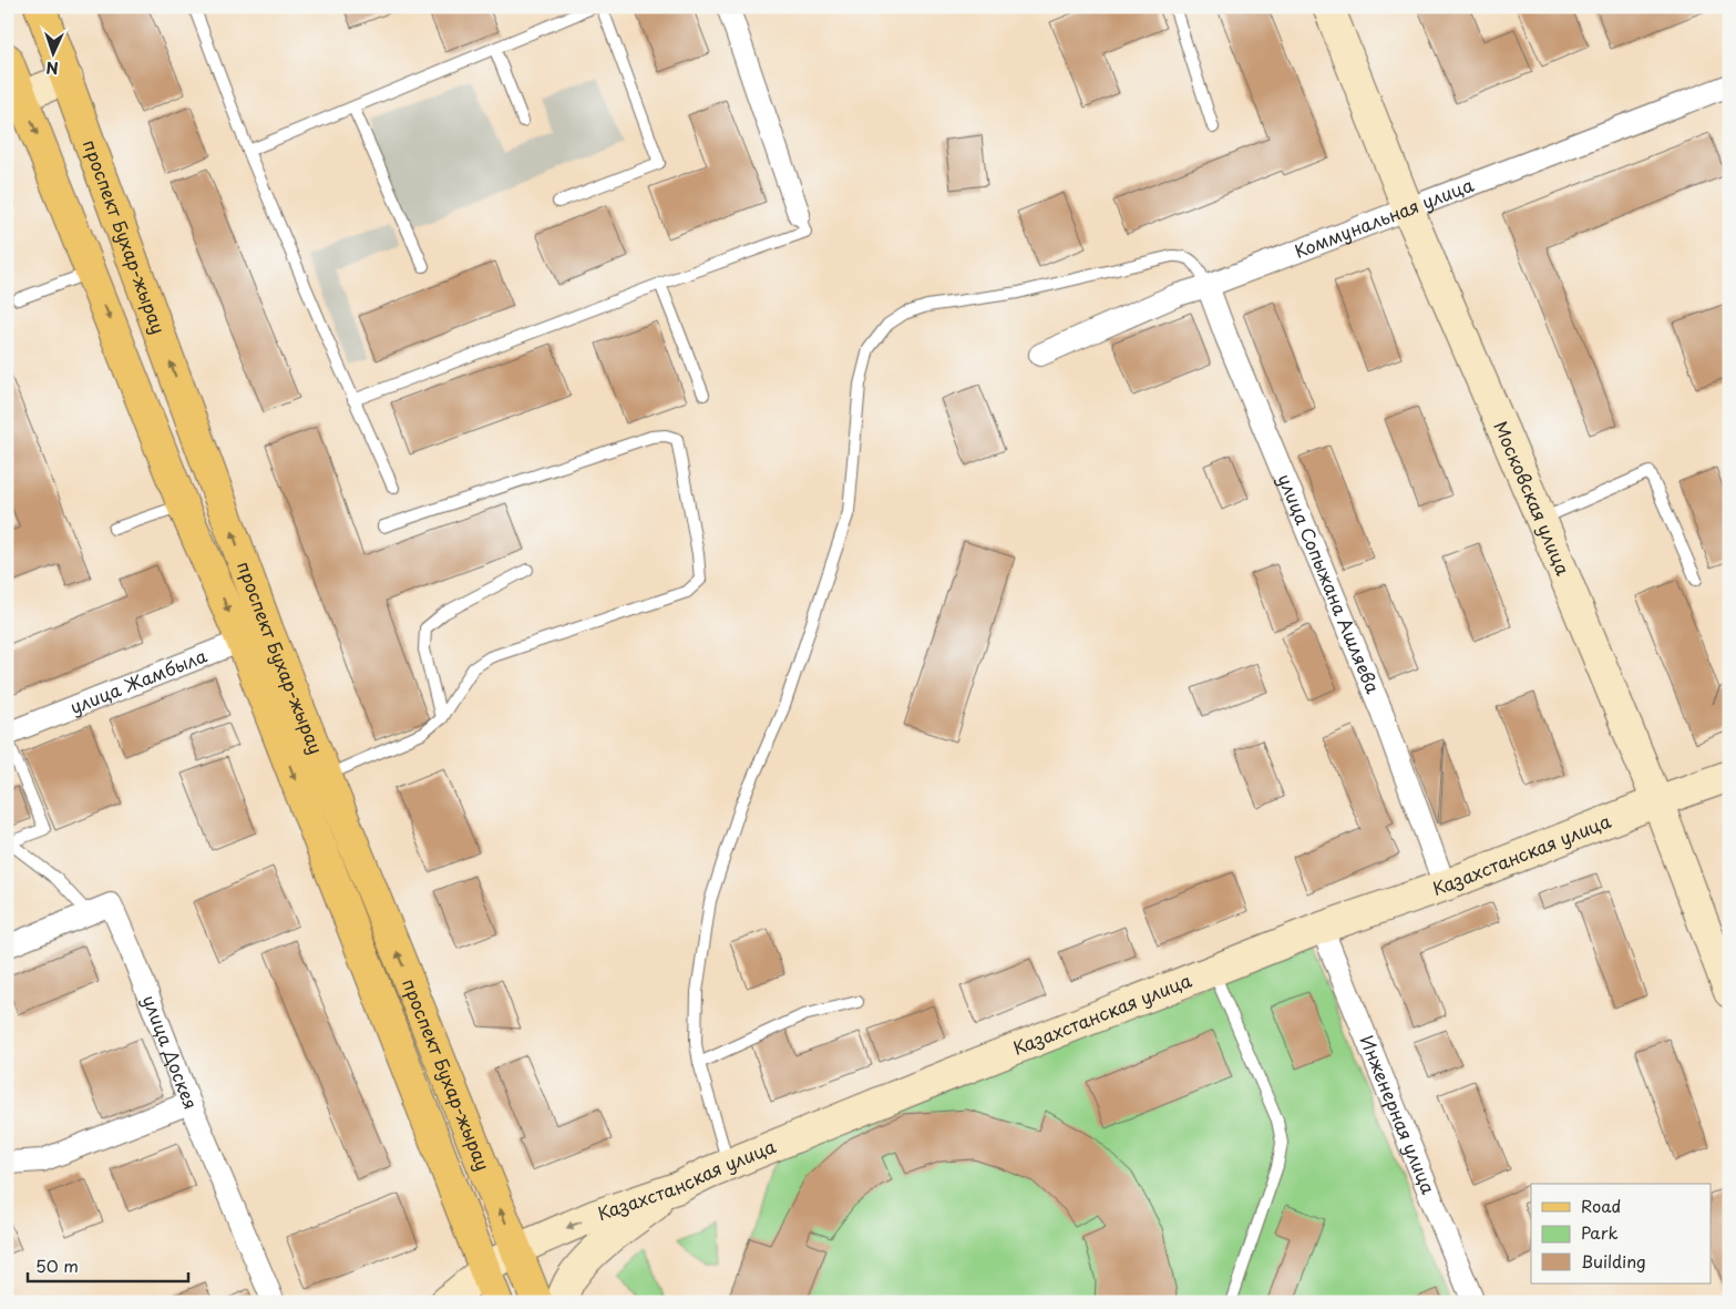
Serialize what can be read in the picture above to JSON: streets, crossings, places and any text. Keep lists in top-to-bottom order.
{
  "streets": {
    "main road": ["проспект Бухар-жырау", "Московская улица", "Казахстанская улица"],
    "street": [
      "Коммунальная улица",
      "улица Сопыжана Ашляева",
      "улица Жамбыла",
      "улица Доскея",
      "Инженерная улица"
    ]
  },
  "crossings": [
    ["Коммунальная улица", "Московская улица"],
    ["Коммунальная улица", "улица Сопыжана Ашляева"],
    ["проспект Бухар-жырау", "улица Жамбыла"],
    ["проспект Бухар-жырау", "Казахстанская улица"],
    ["Московская улица", "Казахстанская улица"],
    ["улица Сопыжана Ашляева", "Казахстанская улица"],
    ["Казахстанская улица", "Инженерная улица"]
  ],
  "legend": ["Road", "Park", "Building"],
  "scale_bar": "50 m",
  "north": "bottom"
}
